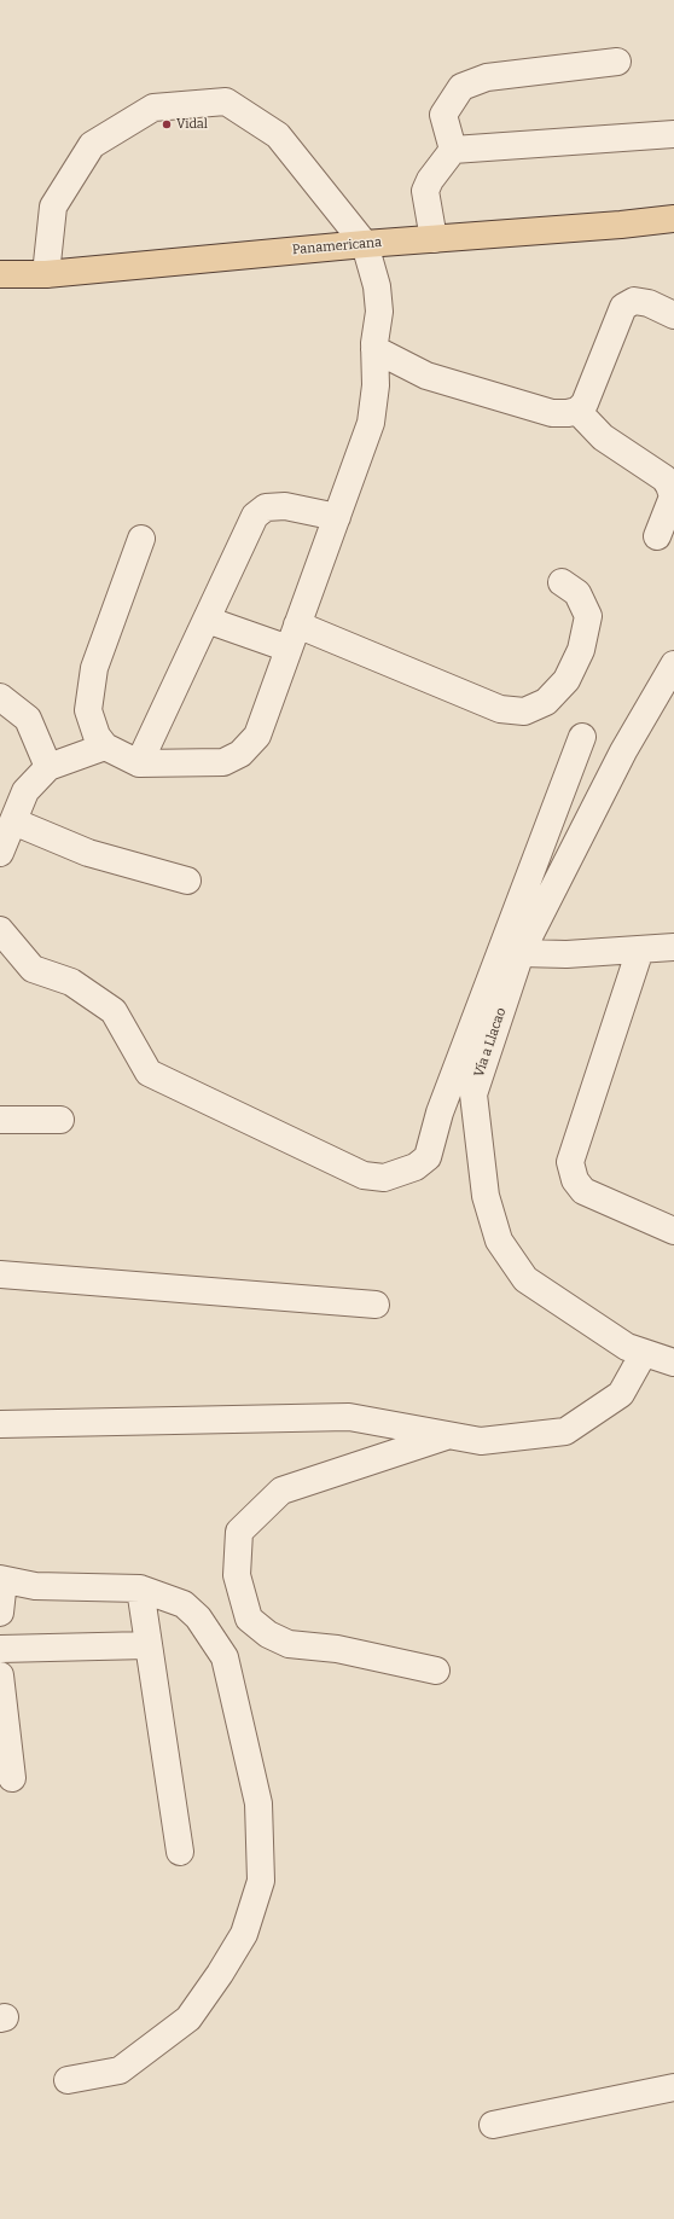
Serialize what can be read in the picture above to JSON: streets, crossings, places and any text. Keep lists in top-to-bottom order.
{
  "streets": {
    "main road": ["Panamericana"],
    "street": ["Vía a Llacao"]
  },
  "places": ["Vidal"]
}
